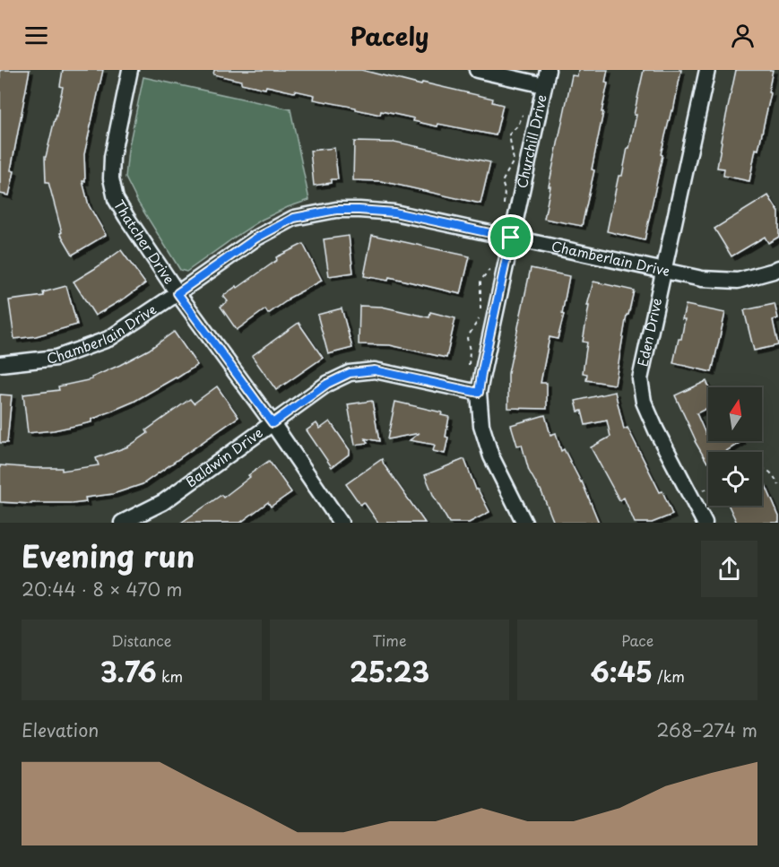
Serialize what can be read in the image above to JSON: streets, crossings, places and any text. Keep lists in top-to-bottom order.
{
  "streets": {
    "street": [
      "Churchill Drive",
      "Thatcher Drive",
      "Chamberlain Drive",
      "Eden Drive",
      "Baldwin Drive"
    ]
  },
  "crossings": [
    ["Churchill Drive", "Chamberlain Drive"],
    ["Churchill Drive", "Baldwin Drive"],
    ["Thatcher Drive", "Chamberlain Drive"],
    ["Thatcher Drive", "Baldwin Drive"],
    ["Chamberlain Drive", "Eden Drive"]
  ],
  "north": "top",
  "page": {
    "header": "Pacely",
    "heading": ["Evening run", "20:44 · 8 × 470 m"],
    "stats": [
      ["Distance", "3.76 km"],
      ["Time", "25:23"],
      ["Pace", "6:45 /km"]
    ],
    "chart": ["Elevation", "268–274 m"]
  }
}
